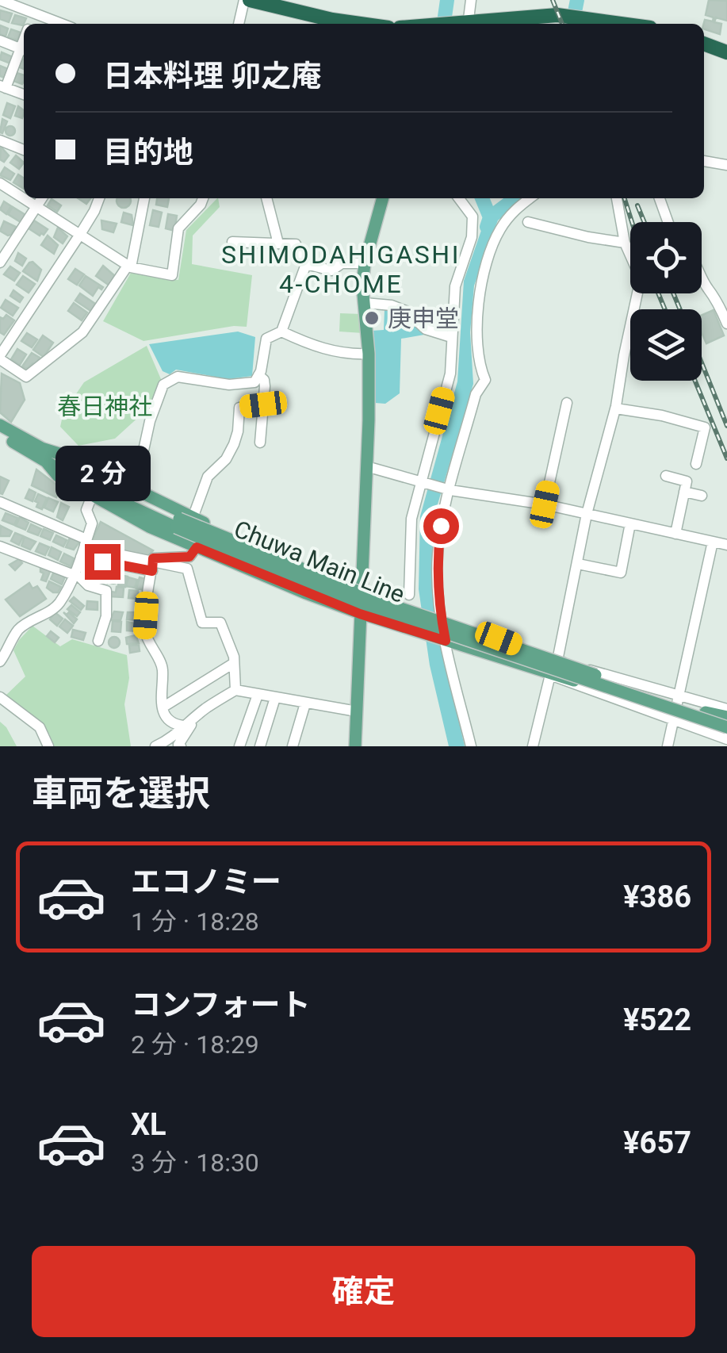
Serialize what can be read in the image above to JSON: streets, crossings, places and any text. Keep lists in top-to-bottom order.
{
  "streets": {
    "main road": ["Chuwa Main Line"]
  },
  "districts": ["SHIMODAHIGASHI 4-CHOME"],
  "parks": ["春日神社"],
  "places": ["庚申堂"],
  "page": {
    "banner": ["日本料理 卯之庵", "目的地"],
    "bubble": "2 分",
    "heading": "車両を選択",
    "list": [
      {
        "name": "エコノミー",
        "note": "1 分 · 18:28",
        "value": "¥386"
      },
      {
        "name": "コンフォート",
        "note": "2 分 · 18:29",
        "value": "¥522"
      },
      {
        "name": "XL",
        "note": "3 分 · 18:30",
        "value": "¥657"
      }
    ],
    "buttons": "確定"
  }
}
